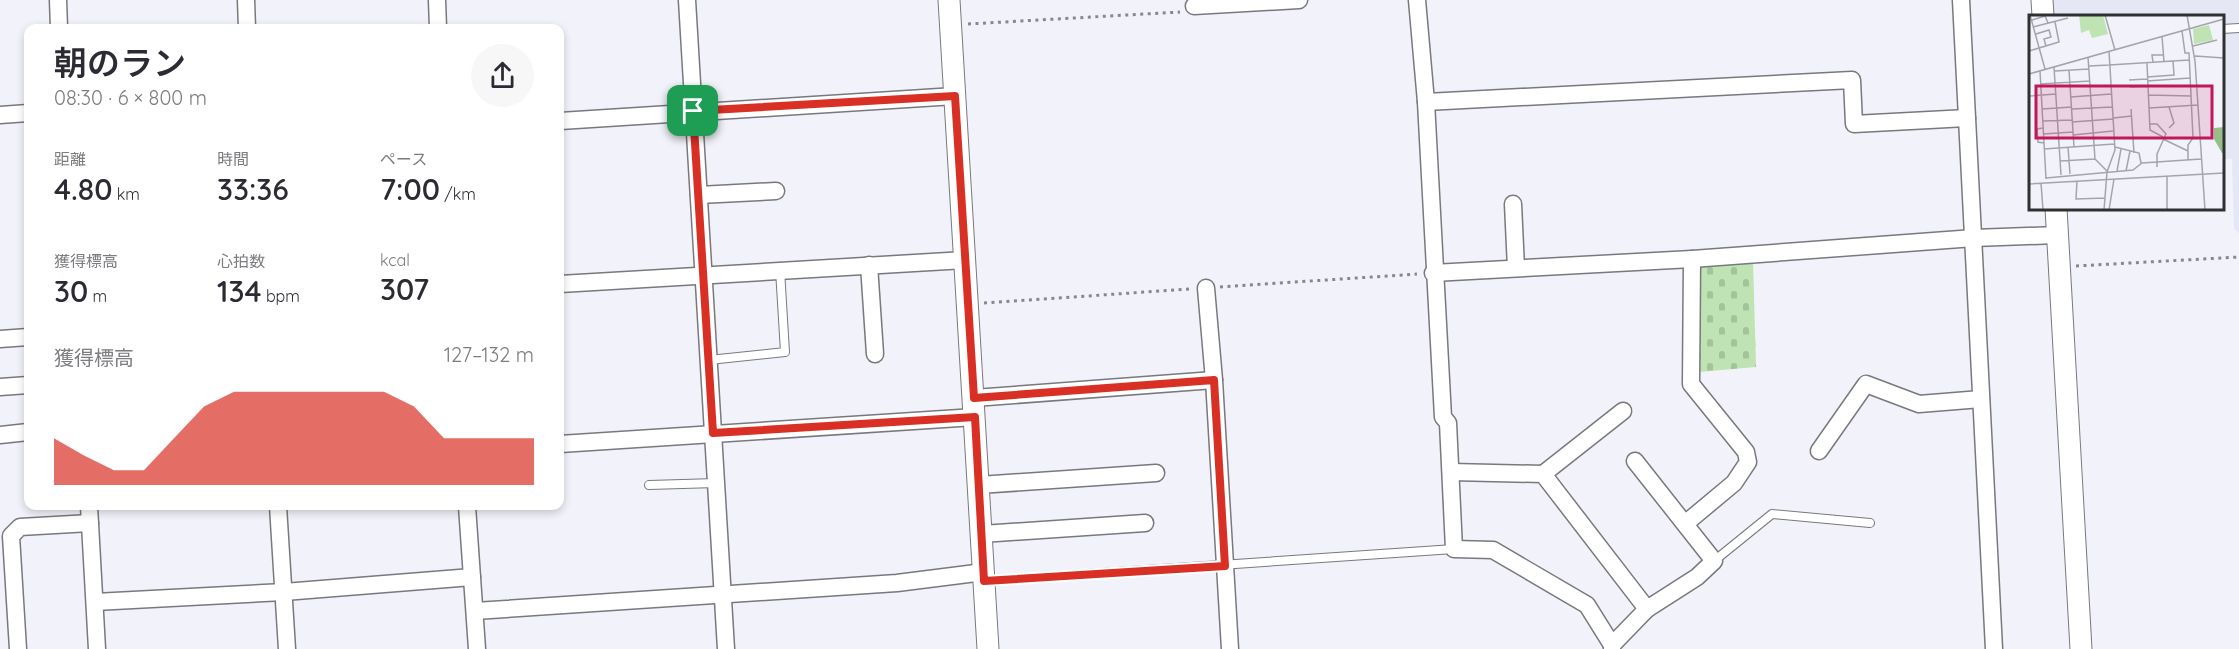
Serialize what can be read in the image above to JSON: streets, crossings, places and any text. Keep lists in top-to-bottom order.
{
  "page": {
    "heading": ["朝のラン", "08:30 · 6 × 800 m"],
    "stats": [
      ["距離", "4.80 km"],
      ["時間", "33:36"],
      ["ペース", "7:00 /km"],
      ["獲得標高", "30 m"],
      ["心拍数", "134 bpm"],
      ["kcal", "307"]
    ],
    "chart": ["獲得標高", "127–132 m"]
  }
}
